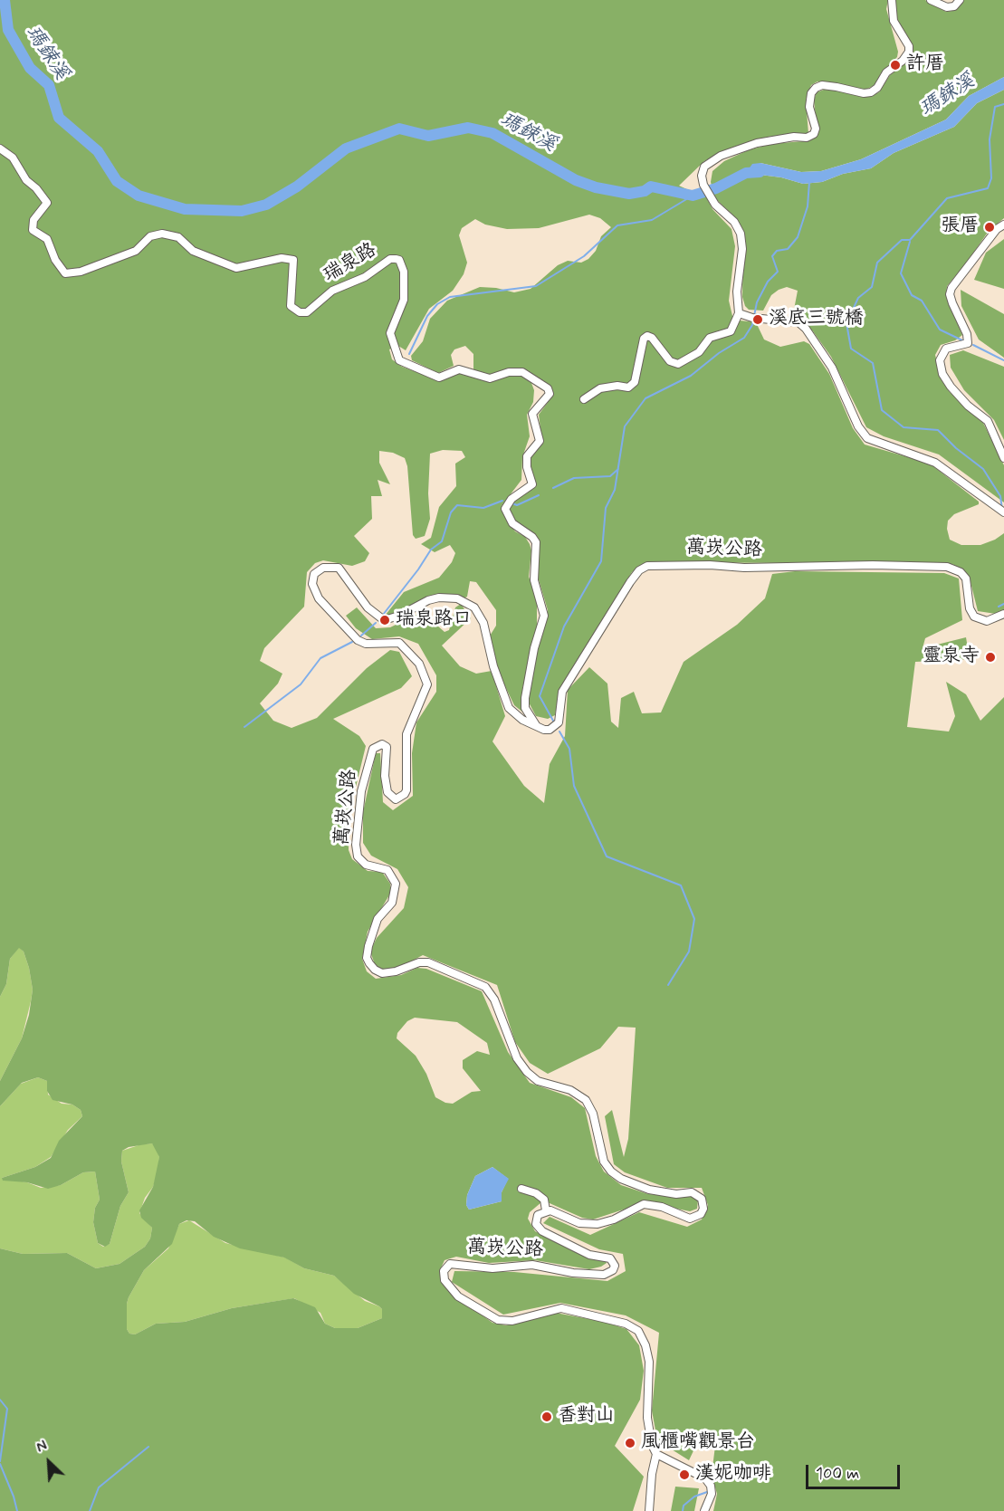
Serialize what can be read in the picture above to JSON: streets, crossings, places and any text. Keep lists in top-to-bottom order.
{
  "streets": {
    "street": ["瑞泉路", "萬崁公路"]
  },
  "crossings": [
    ["瑞泉路", "萬崁公路"]
  ],
  "water": ["瑪鋉溪"],
  "places": [
    "許厝",
    "張厝",
    "溪底三號橋",
    "瑞泉路口",
    "靈泉寺",
    "香對山",
    "風櫃嘴觀景台",
    "漢妮咖啡"
  ],
  "scale_bar": "100 m",
  "north": "top left"
}
